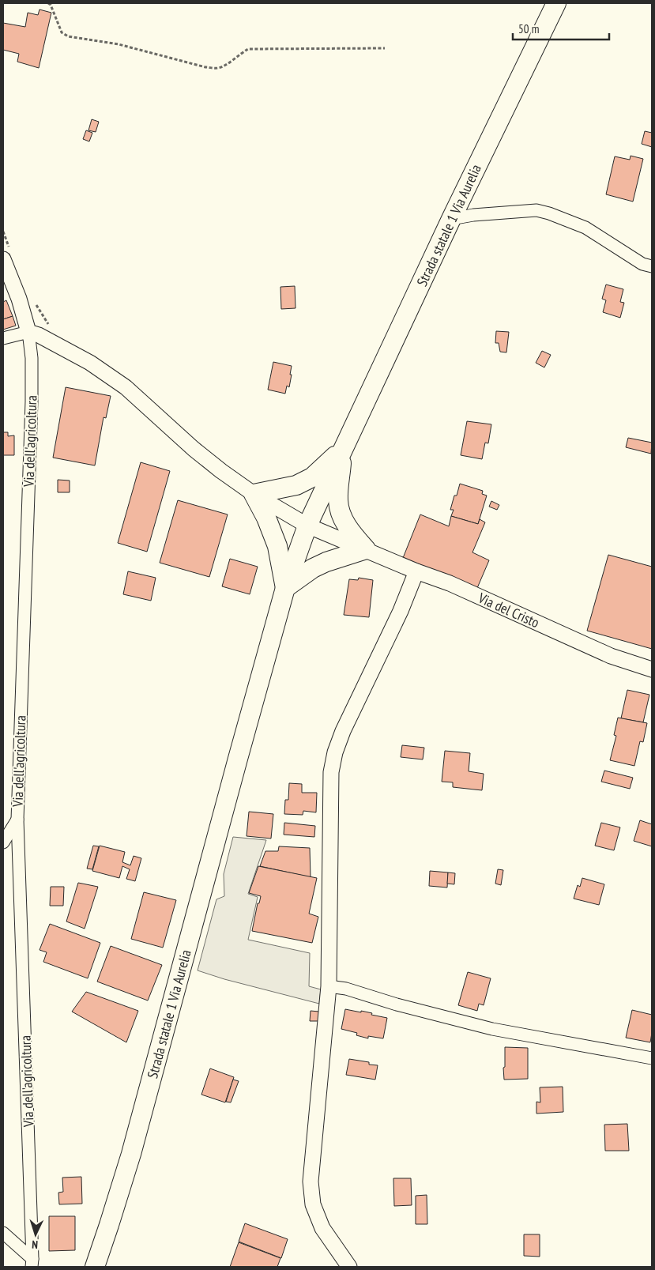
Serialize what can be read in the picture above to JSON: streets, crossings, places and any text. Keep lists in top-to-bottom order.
{
  "streets": {
    "main road": ["Strada statale 1 Via Aurelia"],
    "street": ["Via dell'agricoltura", "Via del Cristo"]
  },
  "crossings": [
    ["Strada statale 1 Via Aurelia", "Via del Cristo"],
    ["Via dell'agricoltura", "Via del Cristo"]
  ],
  "scale_bar": "50 m",
  "north": "bottom"
}
